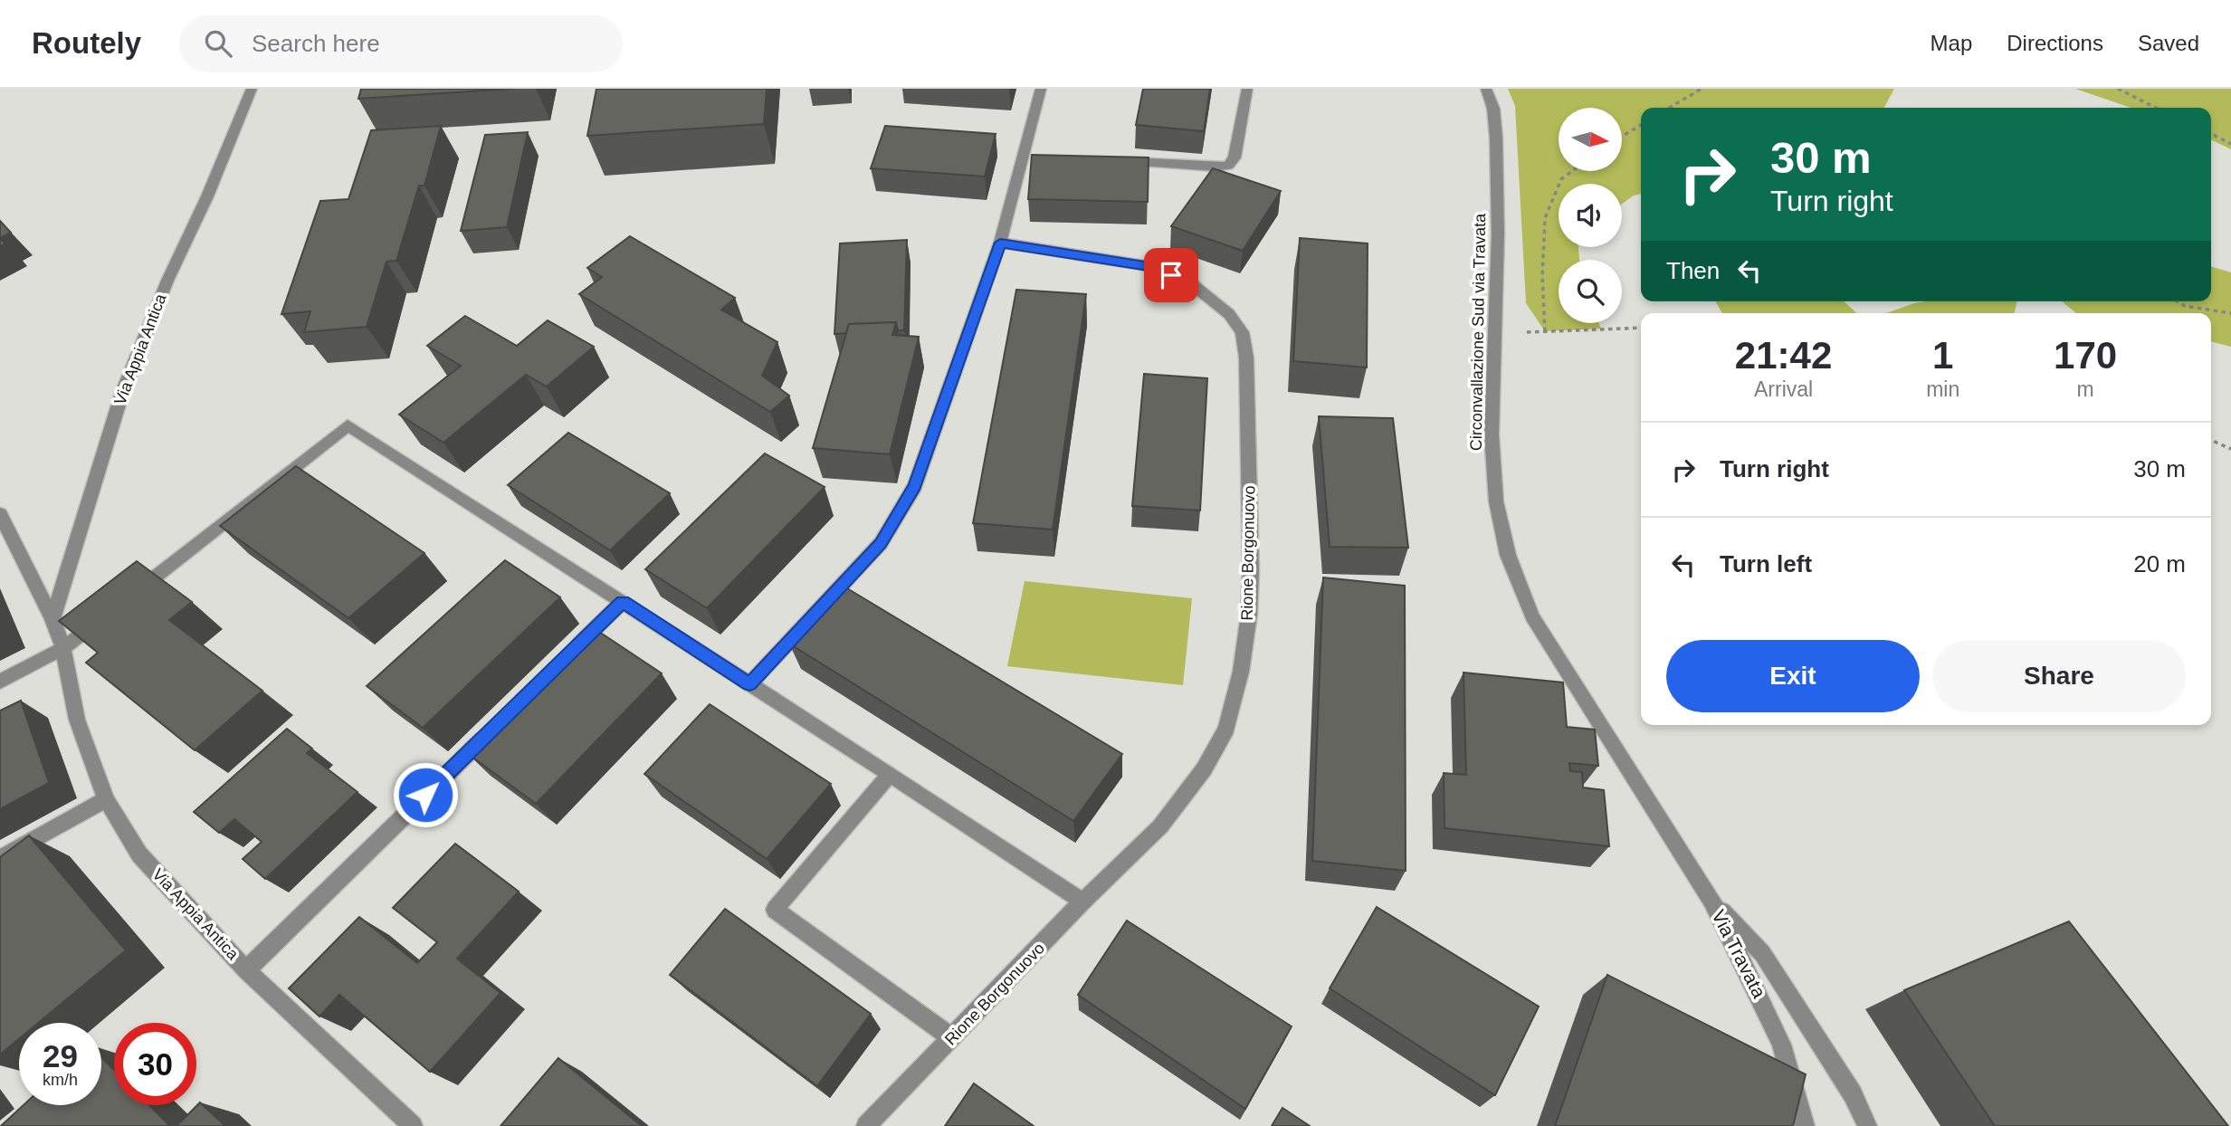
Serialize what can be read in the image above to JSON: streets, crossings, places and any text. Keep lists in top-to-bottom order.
{
  "streets": {
    "street": [
      "Circonvallazione Sud via Travata",
      "Via Appia Antica",
      "Rione Borgonuovo",
      "Via Travata"
    ]
  },
  "crossings": [
    ["Circonvallazione Sud via Travata", "Via Travata"]
  ],
  "north": "right",
  "page": {
    "header": "Routely",
    "search": "Search here",
    "nav": ["Map", "Directions", "Saved"],
    "turn": ["30 m", "Turn right"],
    "then": "Then",
    "eta": [
      "21:42",
      "Arrival",
      "1",
      "min",
      "170",
      "m"
    ],
    "list": [
      {
        "name": "Turn right",
        "value": "30 m"
      },
      {
        "name": "Turn left",
        "value": "20 m"
      }
    ],
    "buttons": ["Exit", "Share"],
    "speed": "29 km/h",
    "limit": "30"
  }
}
